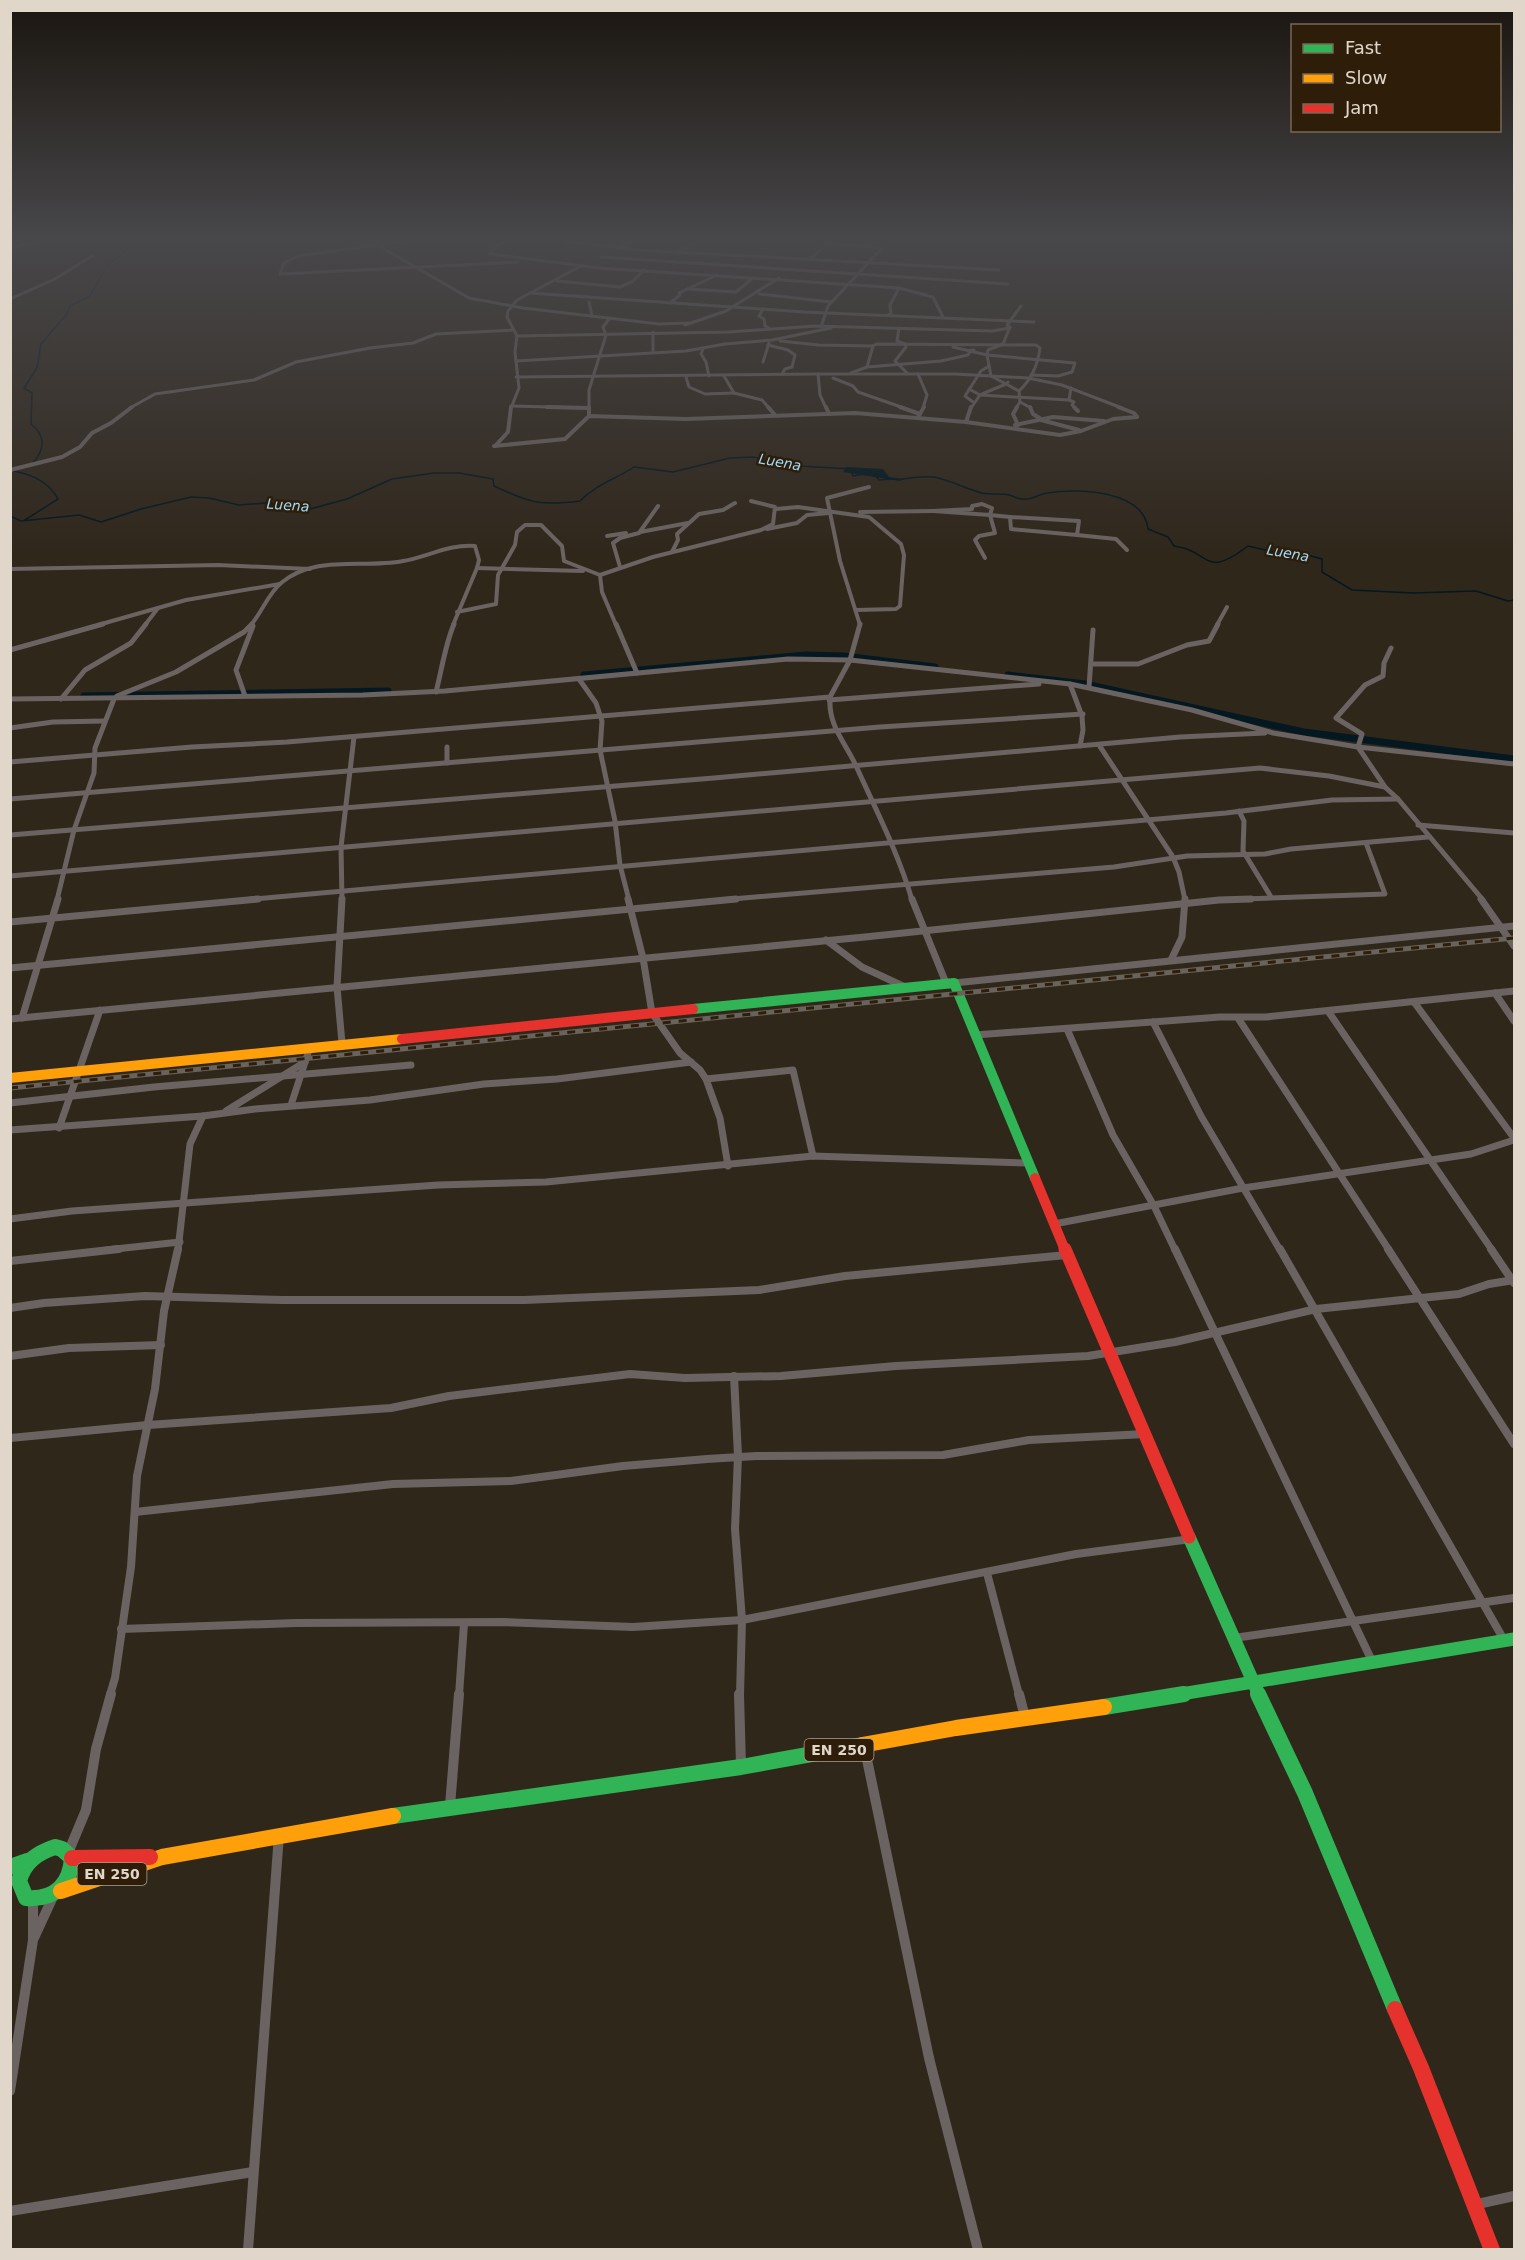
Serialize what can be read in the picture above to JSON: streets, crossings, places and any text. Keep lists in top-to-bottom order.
{
  "streets": {
    "street": ["EN 250"]
  },
  "water": ["Luena"],
  "legend": ["Fast", "Slow", "Jam"]
}
